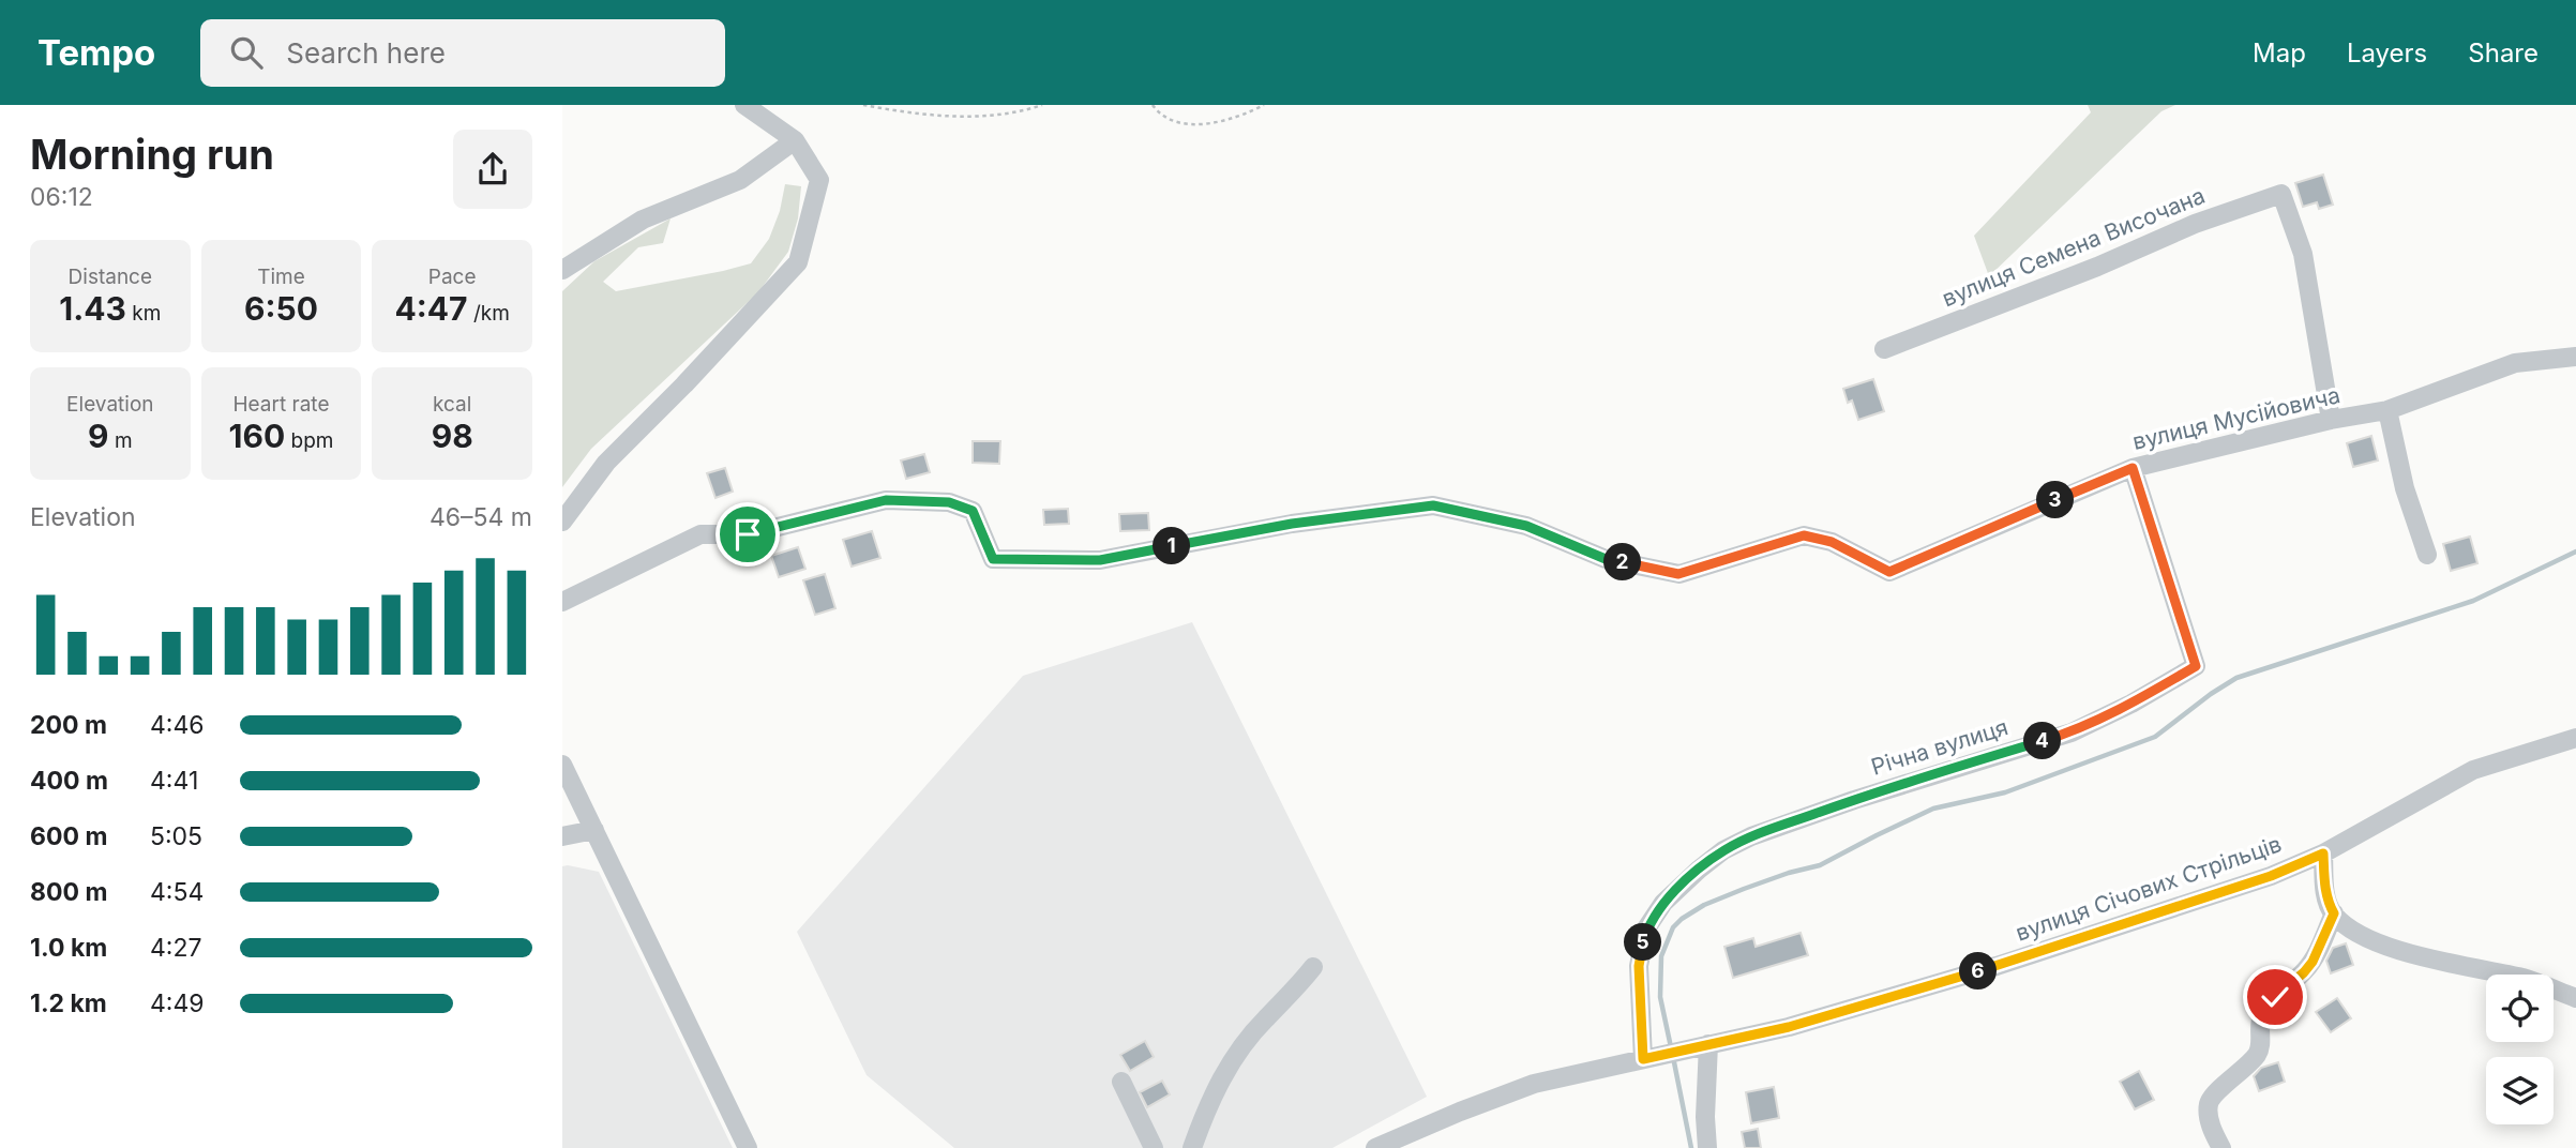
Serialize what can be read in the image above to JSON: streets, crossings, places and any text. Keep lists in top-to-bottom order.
{
  "streets": {
    "street": [
      "вулиця Семена Височана",
      "вулиця Мусійовича",
      "Річна вулиця",
      "вулиця Січових Стрільців"
    ]
  },
  "crossings": [
    ["вулиця Семена Височана", "вулиця Мусійовича"],
    ["вулиця Мусійовича", "Річна вулиця"],
    ["Річна вулиця", "вулиця Січових Стрільців"]
  ],
  "page": {
    "header": "Tempo",
    "search": "Search here",
    "nav": ["Map", "Layers", "Share"],
    "heading": ["Morning run", "06:12"],
    "stats": [
      ["Distance", "1.43 km"],
      ["Time", "6:50"],
      ["Pace", "4:47 /km"],
      ["Elevation", "9 m"],
      ["Heart rate", "160 bpm"],
      ["kcal", "98"]
    ],
    "pins": [
      "3",
      "1",
      "2",
      "4",
      "5",
      "6"
    ],
    "chart": ["Elevation", "46–54 m"],
    "list": [
      {
        "name": "200 m",
        "note": "4:46"
      },
      {
        "name": "400 m",
        "note": "4:41"
      },
      {
        "name": "600 m",
        "note": "5:05"
      },
      {
        "name": "800 m",
        "note": "4:54"
      },
      {
        "name": "1.0 km",
        "note": "4:27"
      },
      {
        "name": "1.2 km",
        "note": "4:49"
      }
    ]
  }
}
